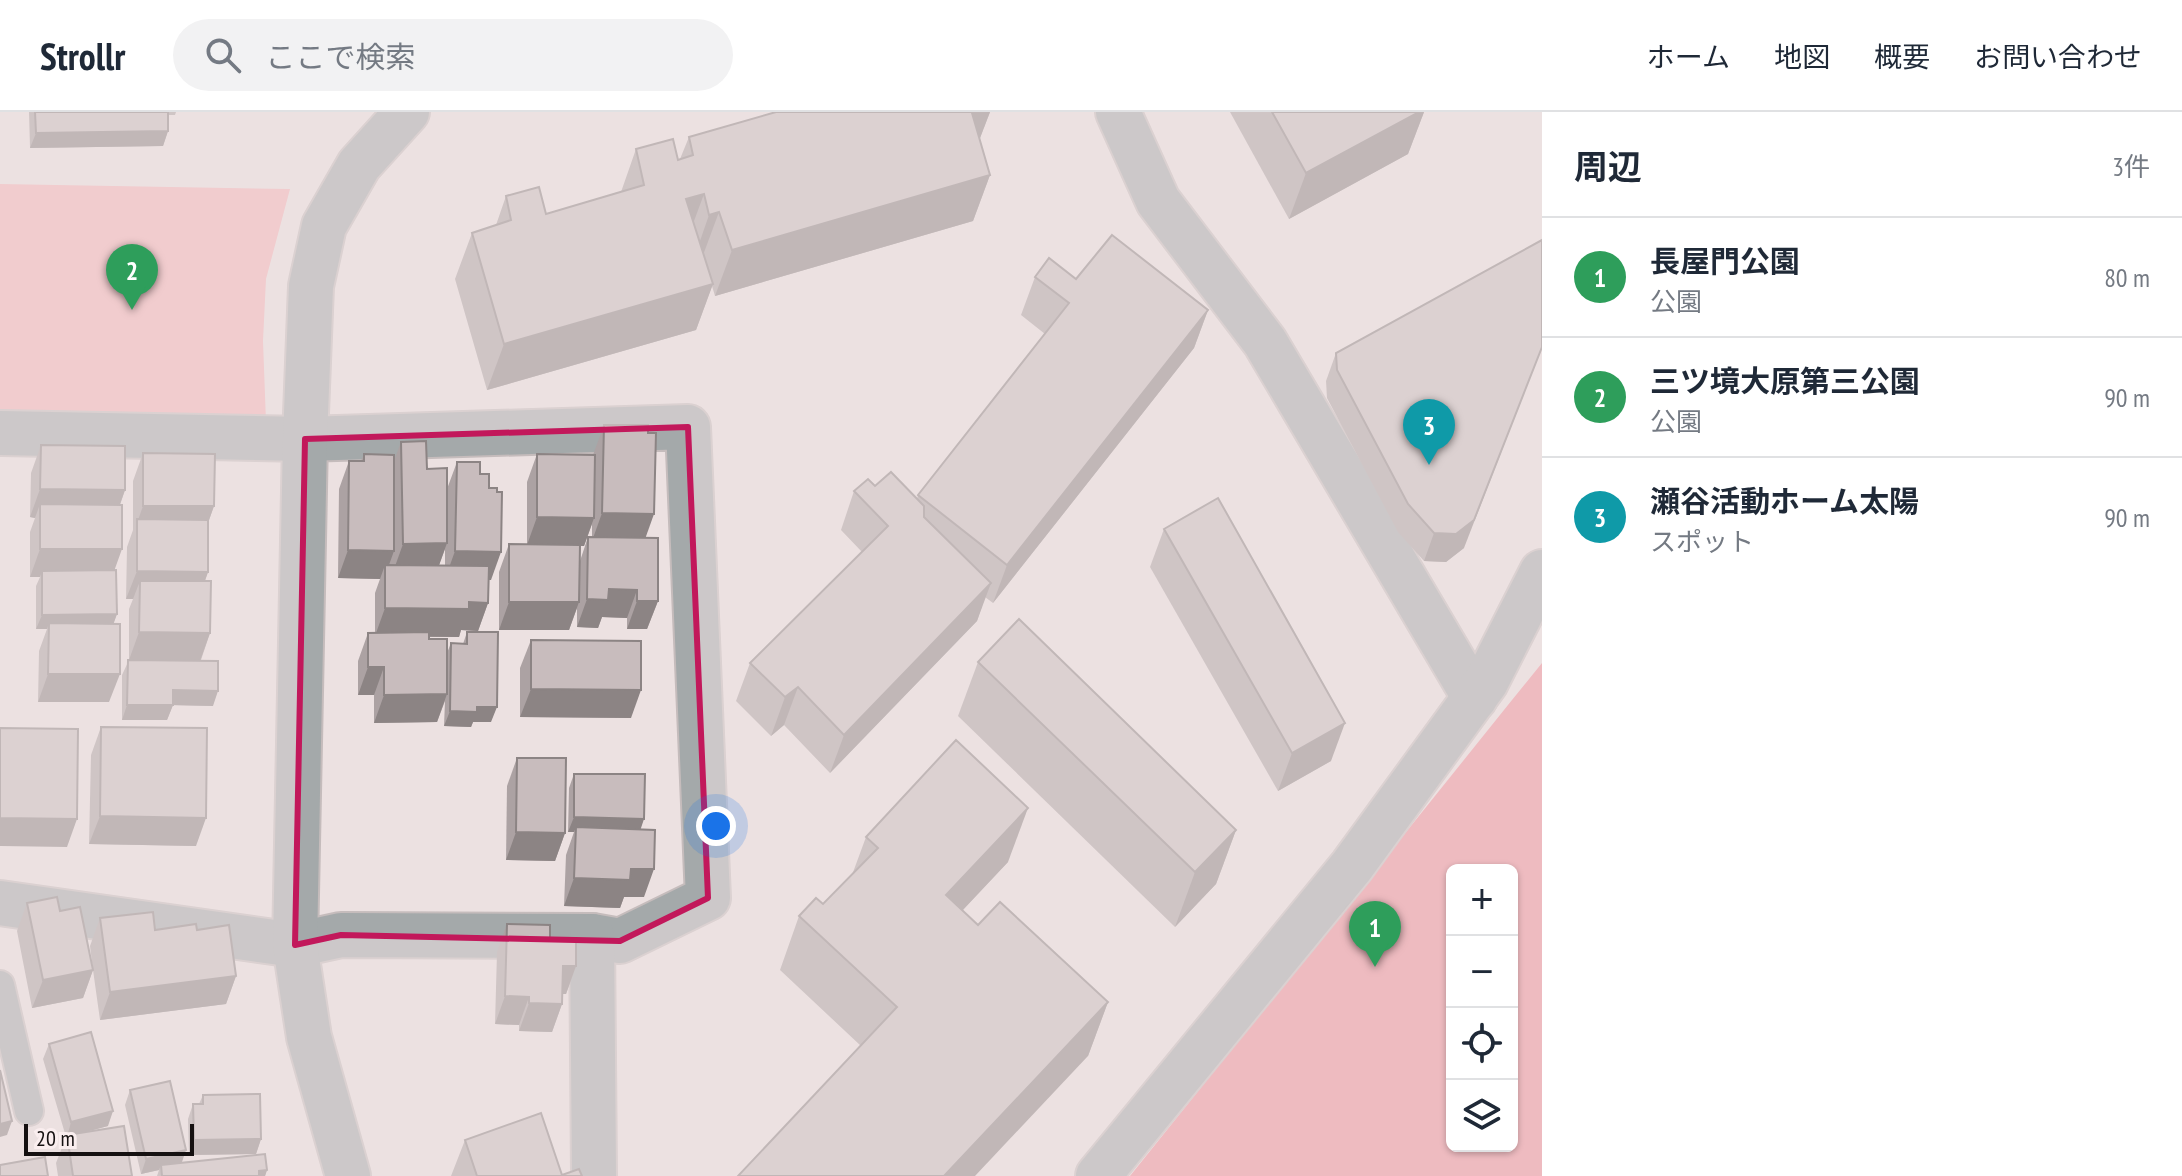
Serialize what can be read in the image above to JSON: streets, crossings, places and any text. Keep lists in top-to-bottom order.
{
  "scale_bar": "20 m",
  "page": {
    "header": "Strollr",
    "search": "ここで検索",
    "nav": [
      "ホーム",
      "地図",
      "概要",
      "お問い合わせ"
    ],
    "heading": ["周辺", "3件"],
    "list": [
      {
        "mark": "1",
        "name": "長屋門公園",
        "note": "公園",
        "value": "80 m"
      },
      {
        "mark": "2",
        "name": "三ツ境大原第三公園",
        "note": "公園",
        "value": "90 m"
      },
      {
        "mark": "3",
        "name": "瀬谷活動ホーム太陽",
        "note": "スポット",
        "value": "90 m"
      }
    ],
    "pins": ["2", "3", "1"],
    "map_buttons": ["+", "−"],
    "scale": "20 m"
  }
}
